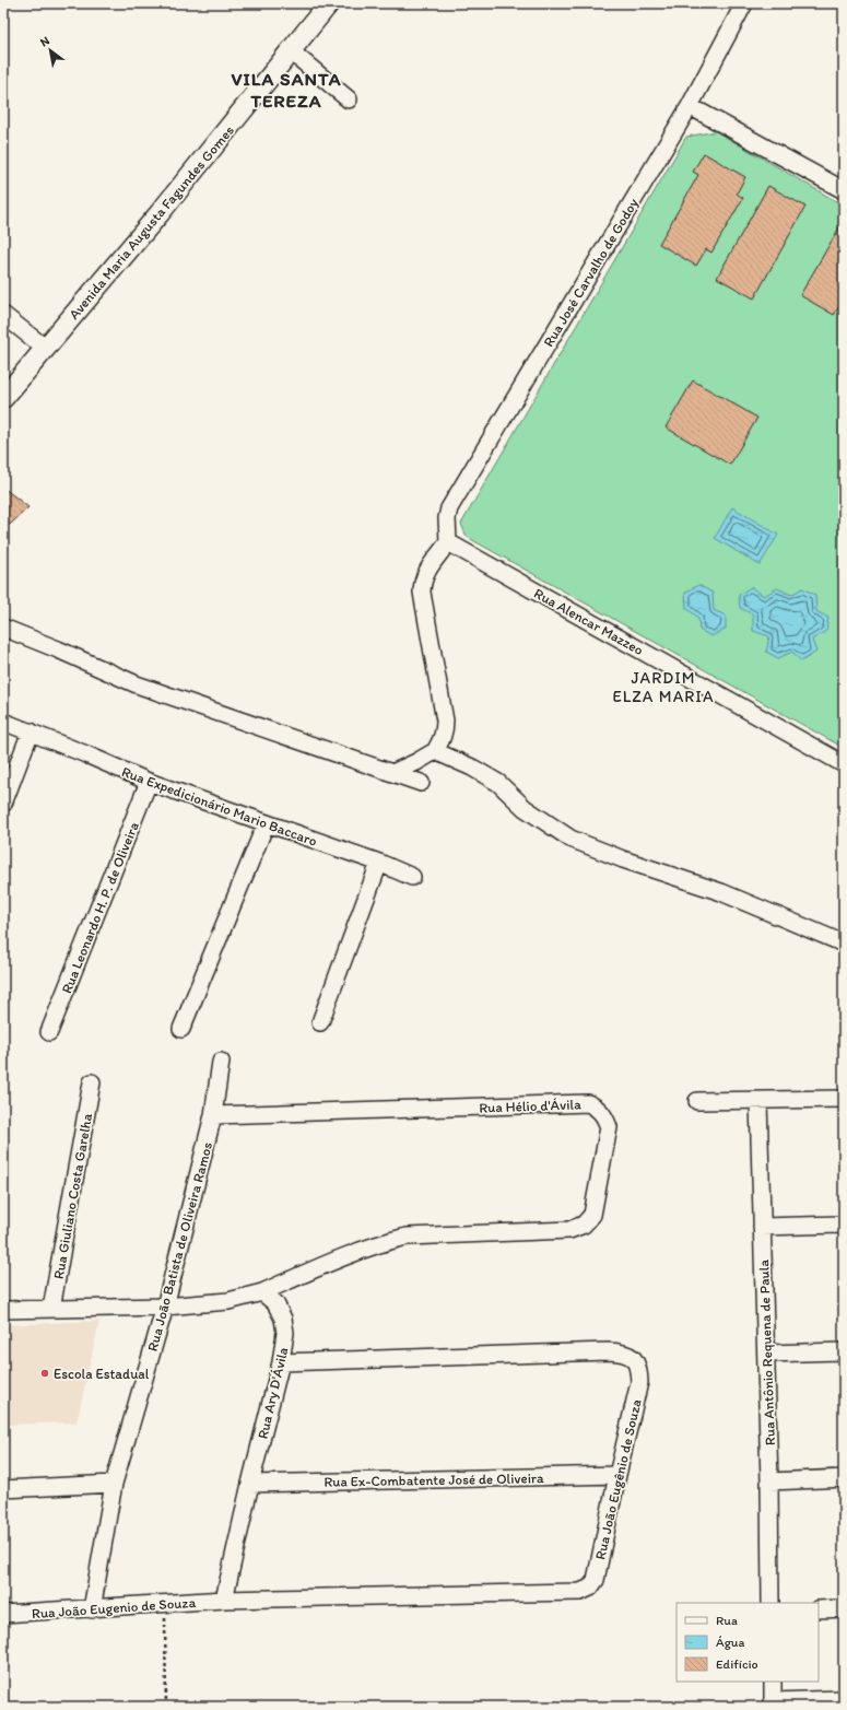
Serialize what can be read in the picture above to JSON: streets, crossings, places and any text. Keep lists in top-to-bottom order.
{
  "streets": {
    "main road": ["Avenida Maria Augusta Fagundes Gomes"],
    "street": [
      "Rua José Carvalho de Godoy",
      "Rua Alencar Mazzeo",
      "Rua Expedicionário Mario Baccaro",
      "Rua Leonardo H. P. de Oliveira",
      "Rua Hélio d'Ávila",
      "Rua Giuliano Costa Garelha",
      "Rua João Batista de Oliveira Ramos",
      "Rua Antônio Requena de Paula",
      "Rua Ary D'Ávila",
      "Rua Ex-Combatente José de Oliveira",
      "Rua João Eugênio de Souza",
      "Rua João Eugenio de Souza"
    ]
  },
  "crossings": [
    ["Rua José Carvalho de Godoy", "Rua Alencar Mazzeo"],
    ["Rua Expedicionário Mario Baccaro", "Rua Leonardo H. P. de Oliveira"],
    ["Rua Hélio d'Ávila", "Rua João Batista de Oliveira Ramos"],
    ["Rua Hélio d'Ávila", "Rua Ary D'Ávila"],
    ["Rua João Batista de Oliveira Ramos", "Rua João Eugenio de Souza"],
    ["Rua Ary D'Ávila", "Rua Ex-Combatente José de Oliveira"],
    ["Rua Ary D'Ávila", "Rua João Eugênio de Souza"],
    ["Rua Ary D'Ávila", "Rua João Eugenio de Souza"],
    ["Rua Ex-Combatente José de Oliveira", "Rua João Eugênio de Souza"],
    ["Rua João Eugênio de Souza", "Rua João Eugenio de Souza"]
  ],
  "districts": ["VILA SANTA TEREZA", "JARDIM ELZA MARIA"],
  "places": ["Escola Estadual"],
  "legend": ["Rua", "Água", "Edifício"],
  "north": "top left"
}
